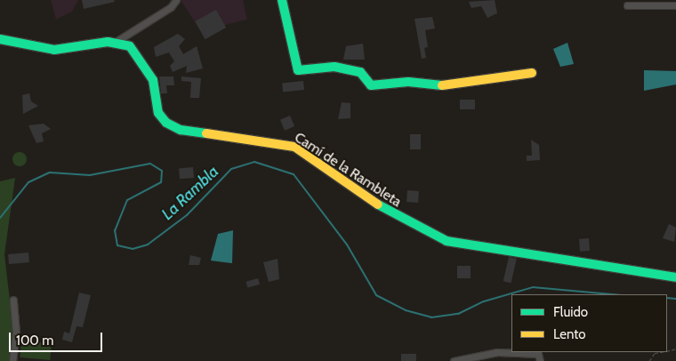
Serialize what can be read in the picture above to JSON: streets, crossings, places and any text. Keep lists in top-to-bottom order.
{
  "streets": {
    "street": ["Camí de la Rambleta"]
  },
  "water": ["La Rambla"],
  "legend": ["Fluido", "Lento"],
  "scale_bar": "100 m"
}
